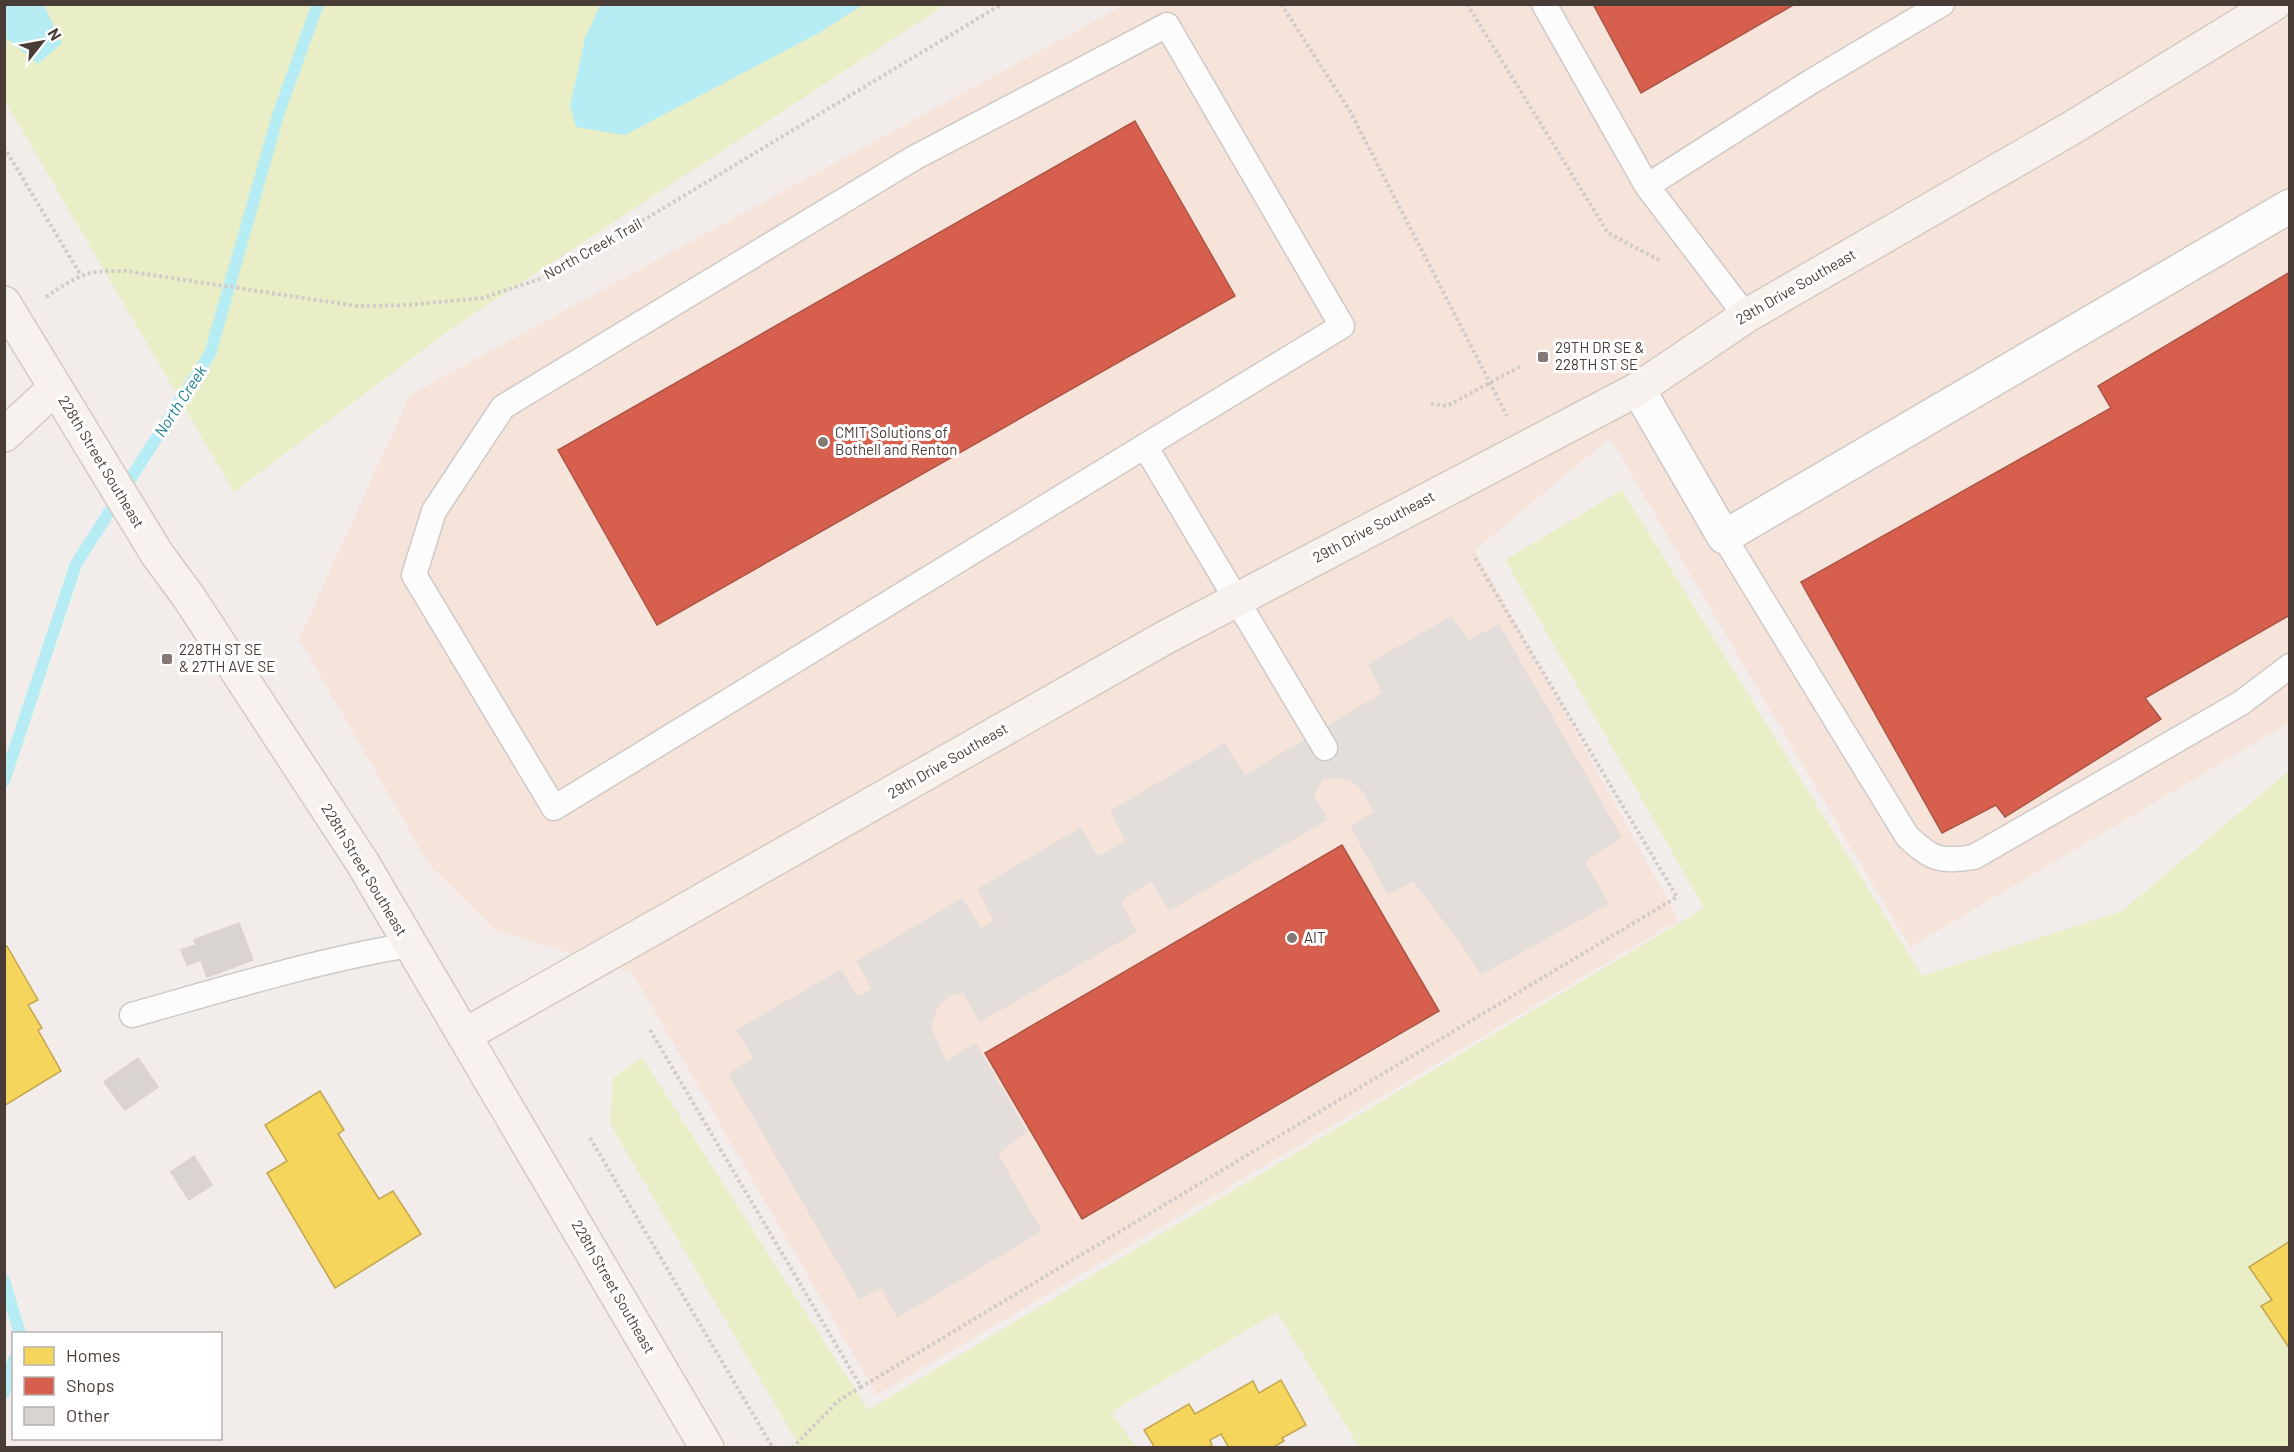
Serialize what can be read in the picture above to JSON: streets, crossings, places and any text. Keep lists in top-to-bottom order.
{
  "streets": {
    "street": ["29th Drive Southeast", "228th Street Southeast"],
    "path": ["North Creek Trail"]
  },
  "crossings": [
    ["North Creek Trail", "228th Street Southeast"],
    ["29th Drive Southeast", "228th Street Southeast"]
  ],
  "water": ["North Creek"],
  "places": {
    "transit": ["29TH DR SE & 228TH ST SE", "228TH ST SE & 27TH AVE SE"],
    "other": ["CMIT Solutions of Bothell and Renton", "AIT"]
  },
  "legend": ["Homes", "Shops", "Other"],
  "north": "top right"
}
